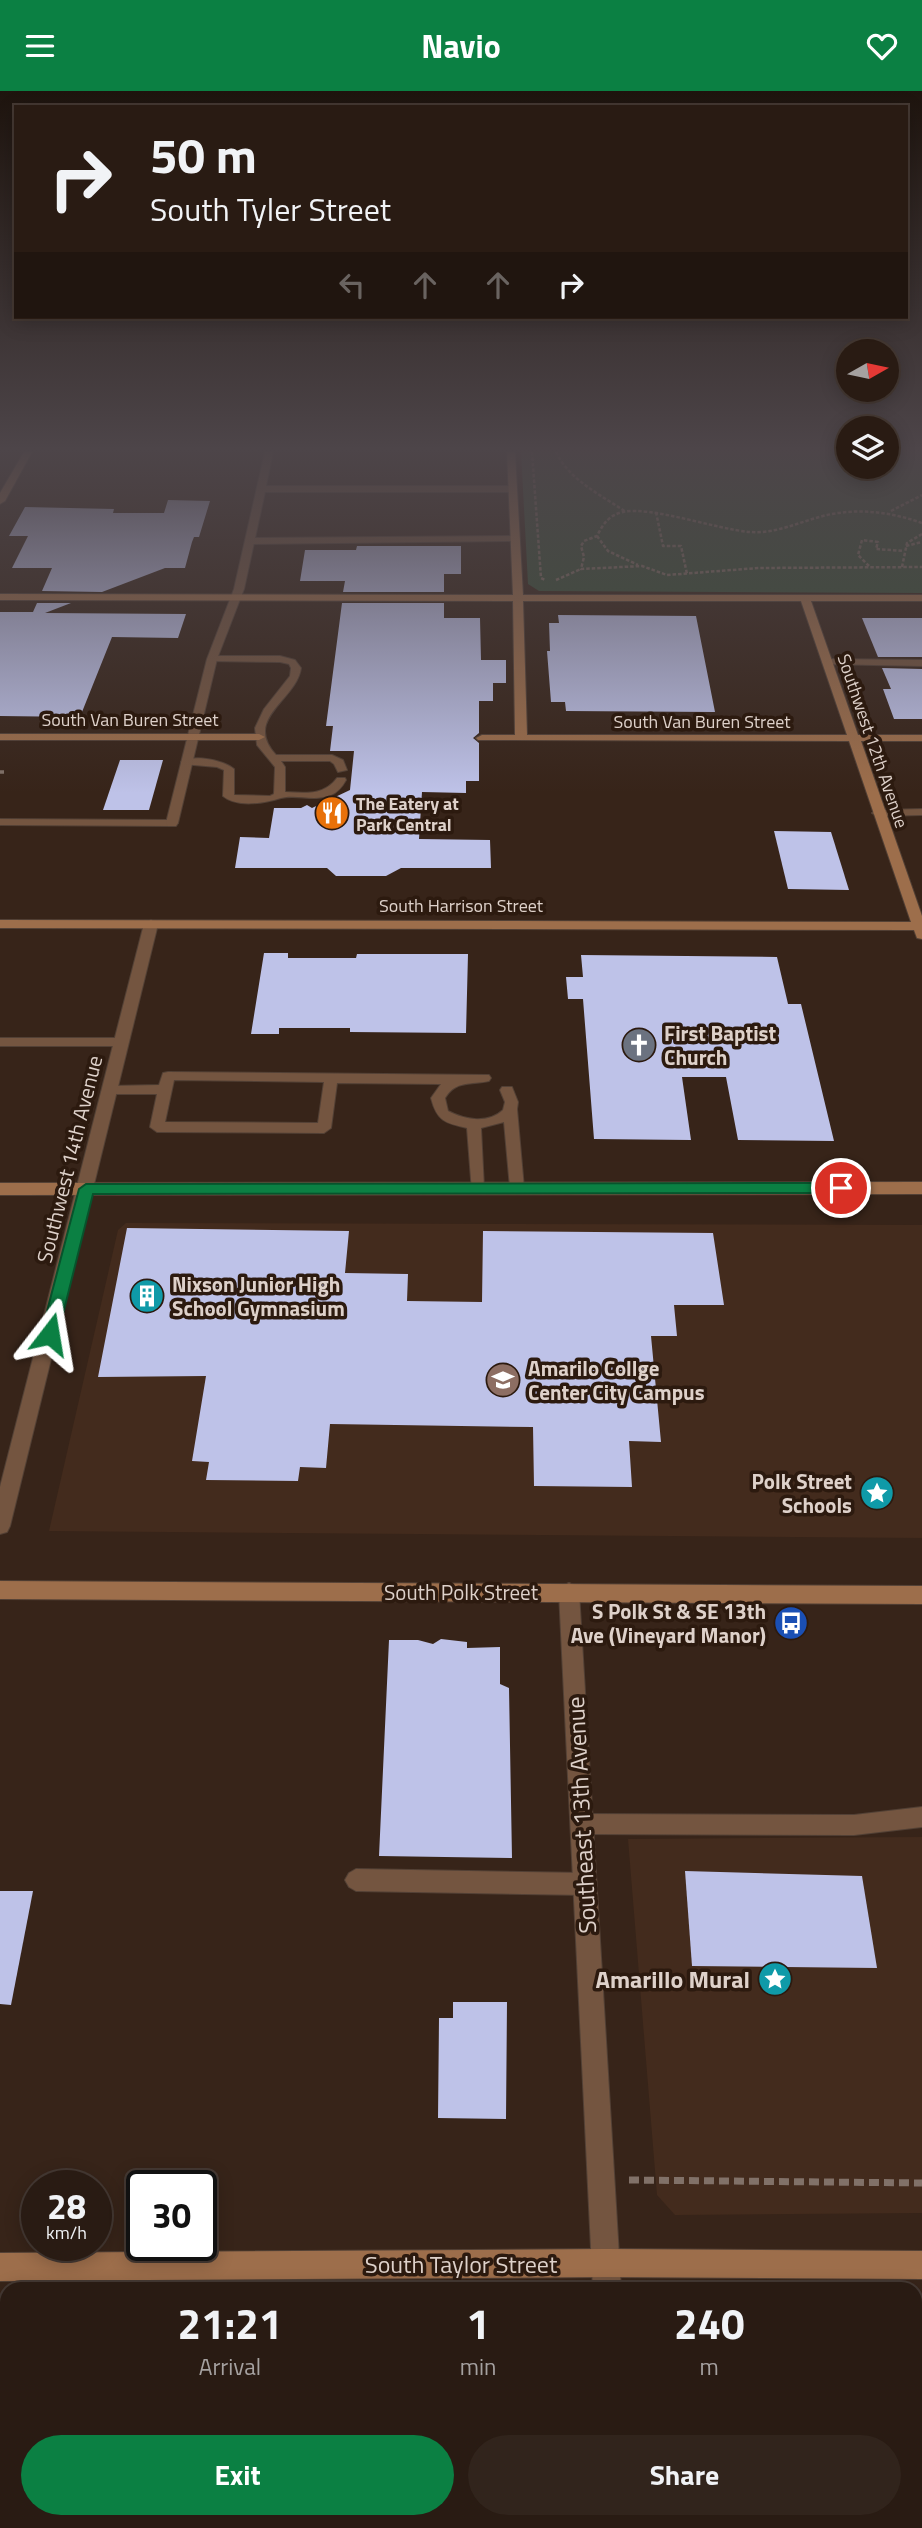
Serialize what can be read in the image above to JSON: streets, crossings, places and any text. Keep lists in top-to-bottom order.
{
  "streets": {
    "main road": [
      "South Van Buren Street",
      "Southwest 12th Avenue",
      "South Harrison Street",
      "South Polk Street",
      "South Taylor Street"
    ],
    "street": ["Southwest 14th Avenue", "Southeast 13th Avenue"]
  },
  "crossings": [
    ["South Van Buren Street", "Southwest 12th Avenue"],
    ["Southwest 12th Avenue", "South Harrison Street"],
    ["South Harrison Street", "Southwest 14th Avenue"],
    ["South Polk Street", "Southeast 13th Avenue"],
    ["Southeast 13th Avenue", "South Taylor Street"]
  ],
  "places": {
    "restaurant": ["The Eatery at Park Central"],
    "church": ["First Baptist Church"],
    "building": ["Nixson Junior High School Gymnasium"],
    "school or university": ["Amarilo Collge Center City Campus"],
    "place": ["Polk Street Schools", "Amarillo Mural"],
    "bus stop": ["S Polk St & SE 13th Ave (Vineyard Manor)"]
  },
  "north": "right",
  "page": {
    "header": "Navio",
    "turn": ["50 m", "South Tyler Street"],
    "speed": "28 km/h",
    "limit": "30",
    "eta": [
      "21:21",
      "Arrival",
      "1",
      "min",
      "240",
      "m"
    ],
    "buttons": ["Exit", "Share"]
  }
}
